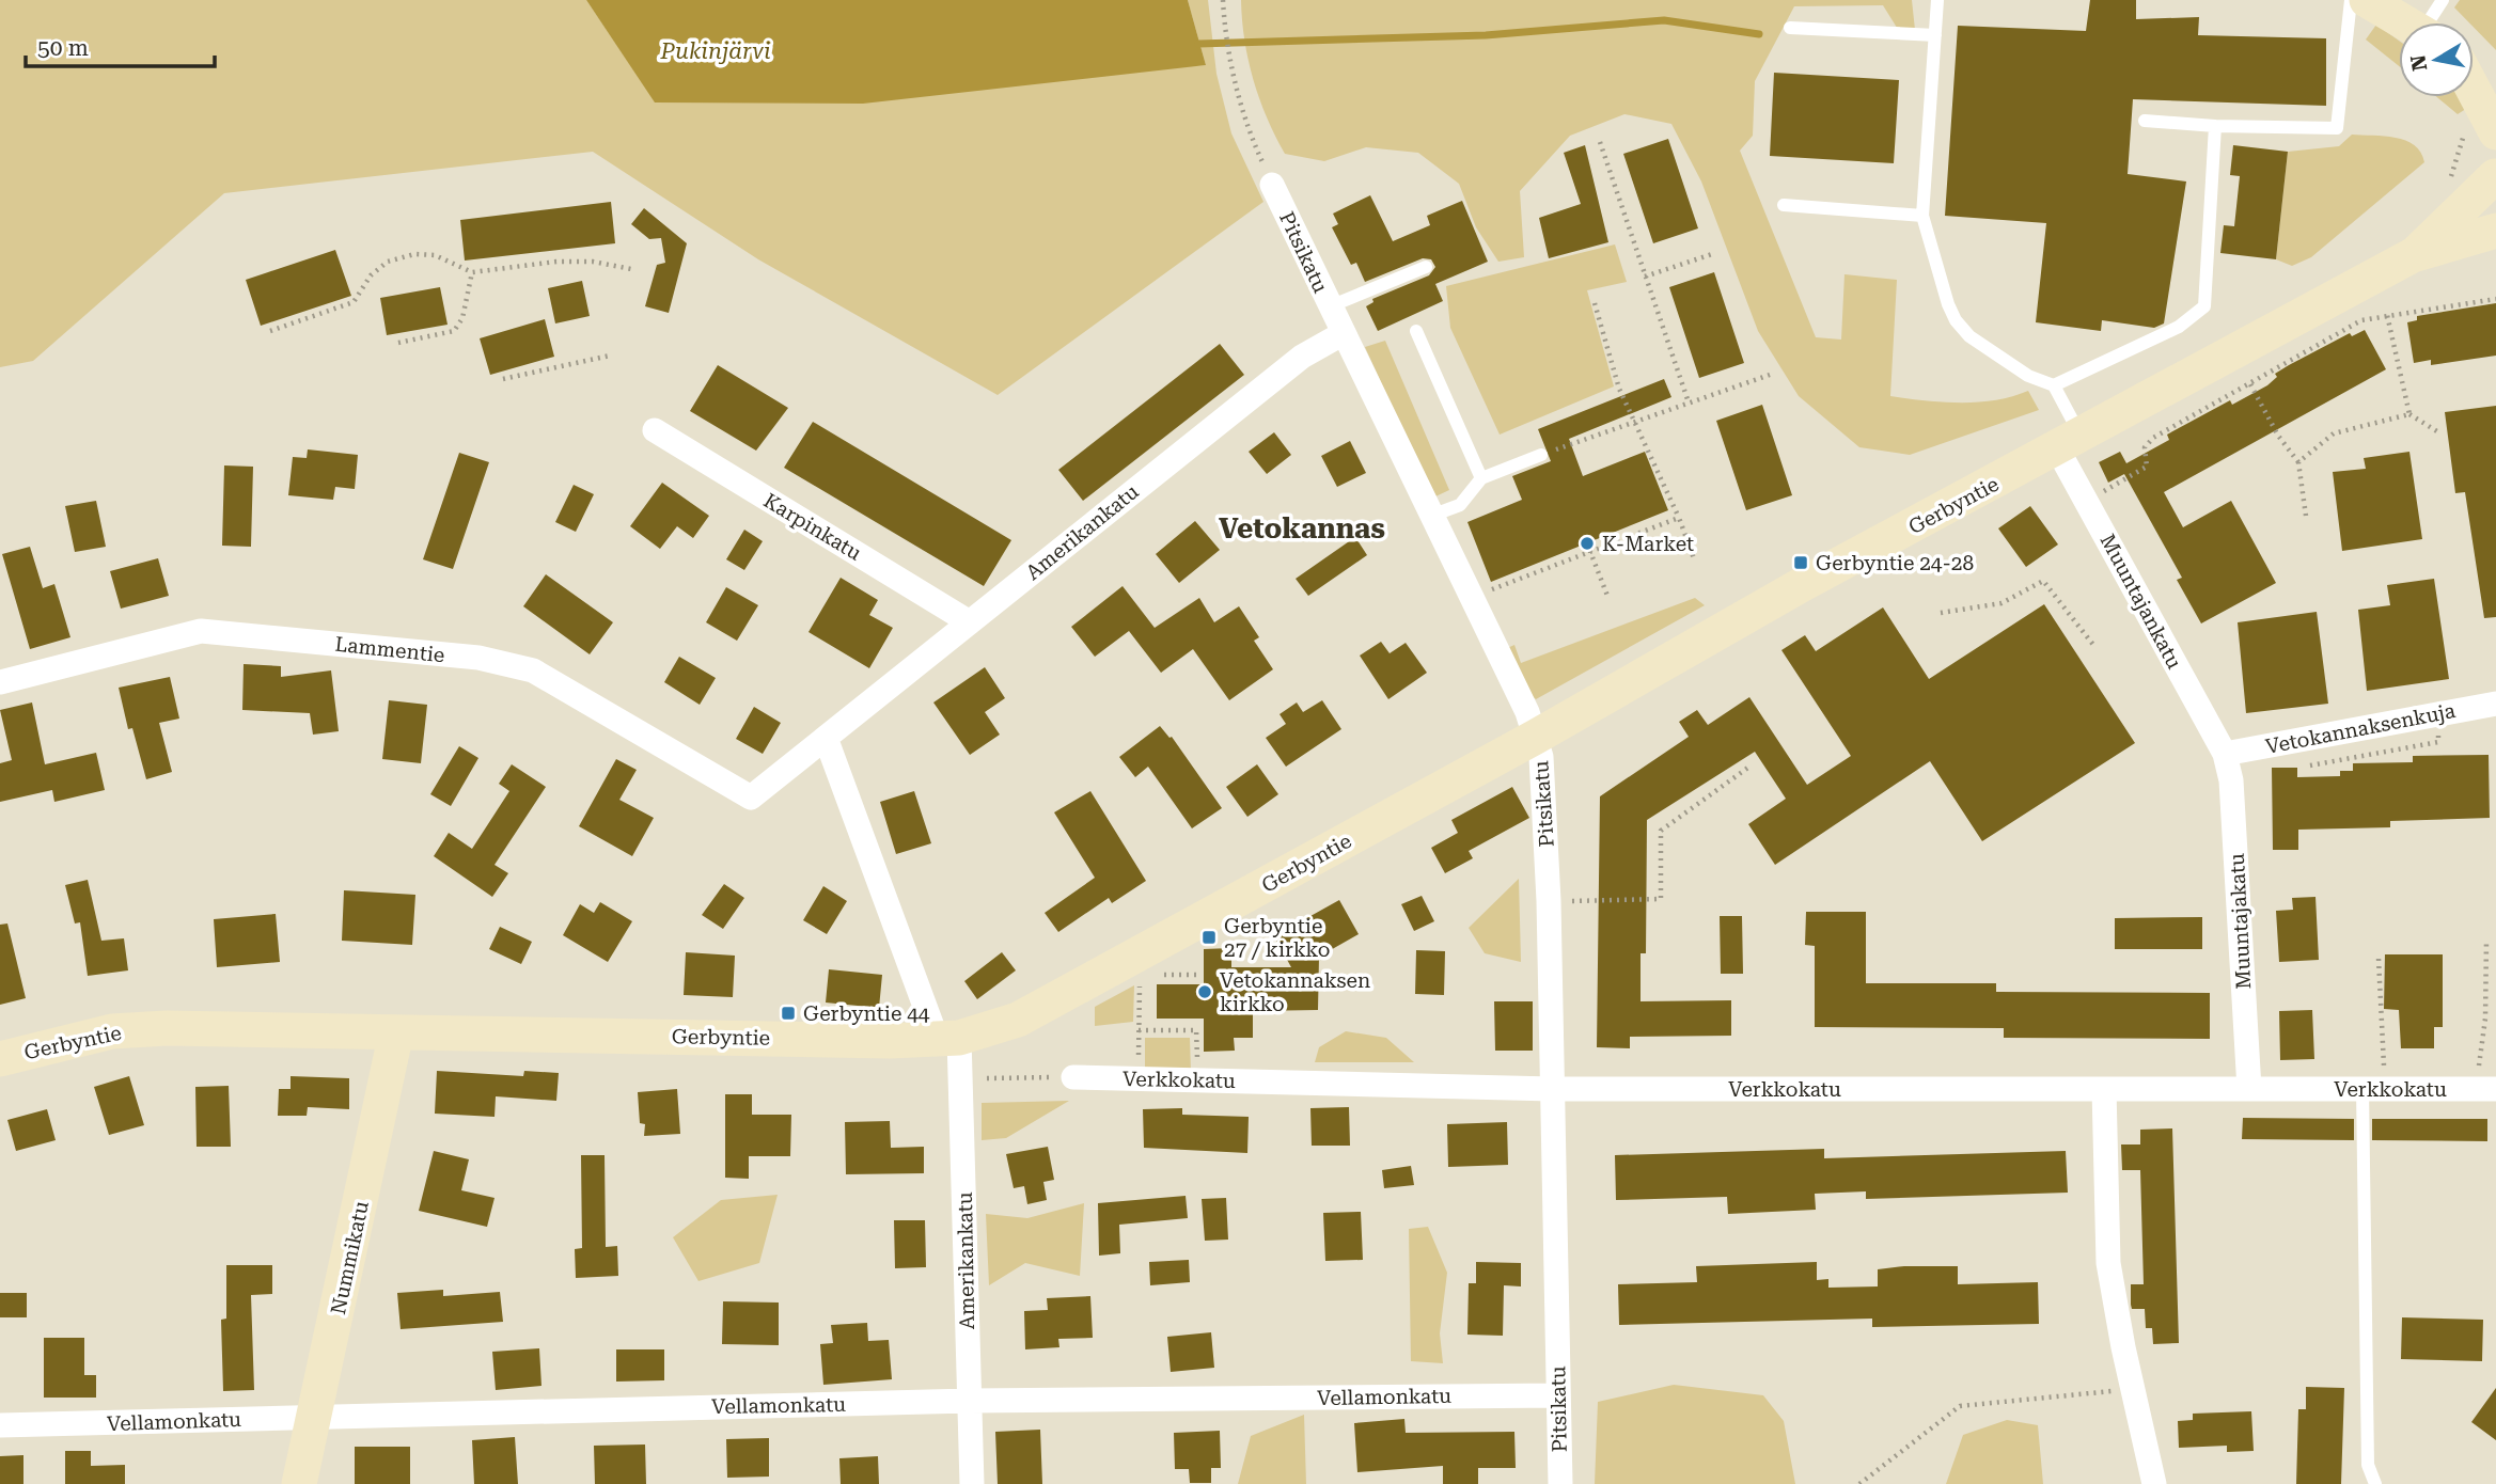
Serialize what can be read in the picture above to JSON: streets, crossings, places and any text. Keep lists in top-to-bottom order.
{
  "streets": {
    "main road": ["Gerbyntie", "Nummikatu"],
    "street": [
      "Pitsikatu",
      "Karpinkatu",
      "Amerikankatu",
      "Muuntajankatu",
      "Lammentie",
      "Vetokannaksenkuja",
      "Muuntajakatu",
      "Verkkokatu",
      "Vellamonkatu"
    ]
  },
  "crossings": [
    ["Pitsikatu", "Gerbyntie"],
    ["Pitsikatu", "Amerikankatu"],
    ["Pitsikatu", "Verkkokatu"],
    ["Pitsikatu", "Vellamonkatu"],
    ["Gerbyntie", "Amerikankatu"],
    ["Gerbyntie", "Muuntajankatu"],
    ["Gerbyntie", "Nummikatu"],
    ["Karpinkatu", "Amerikankatu"],
    ["Amerikankatu", "Lammentie"],
    ["Amerikankatu", "Vellamonkatu"],
    ["Muuntajankatu", "Vetokannaksenkuja"],
    ["Muuntajankatu", "Muuntajakatu"],
    ["Vetokannaksenkuja", "Muuntajakatu"],
    ["Muuntajakatu", "Verkkokatu"],
    ["Nummikatu", "Vellamonkatu"]
  ],
  "districts": ["Vetokannas"],
  "water": ["Pukinjärvi"],
  "places": {
    "other": ["K-Market", "Vetokannaksen kirkko"],
    "transit": ["Gerbyntie 24-28", "Gerbyntie 27 / kirkko", "Gerbyntie 44"]
  },
  "scale_bar": "50 m",
  "north": "left"
}
